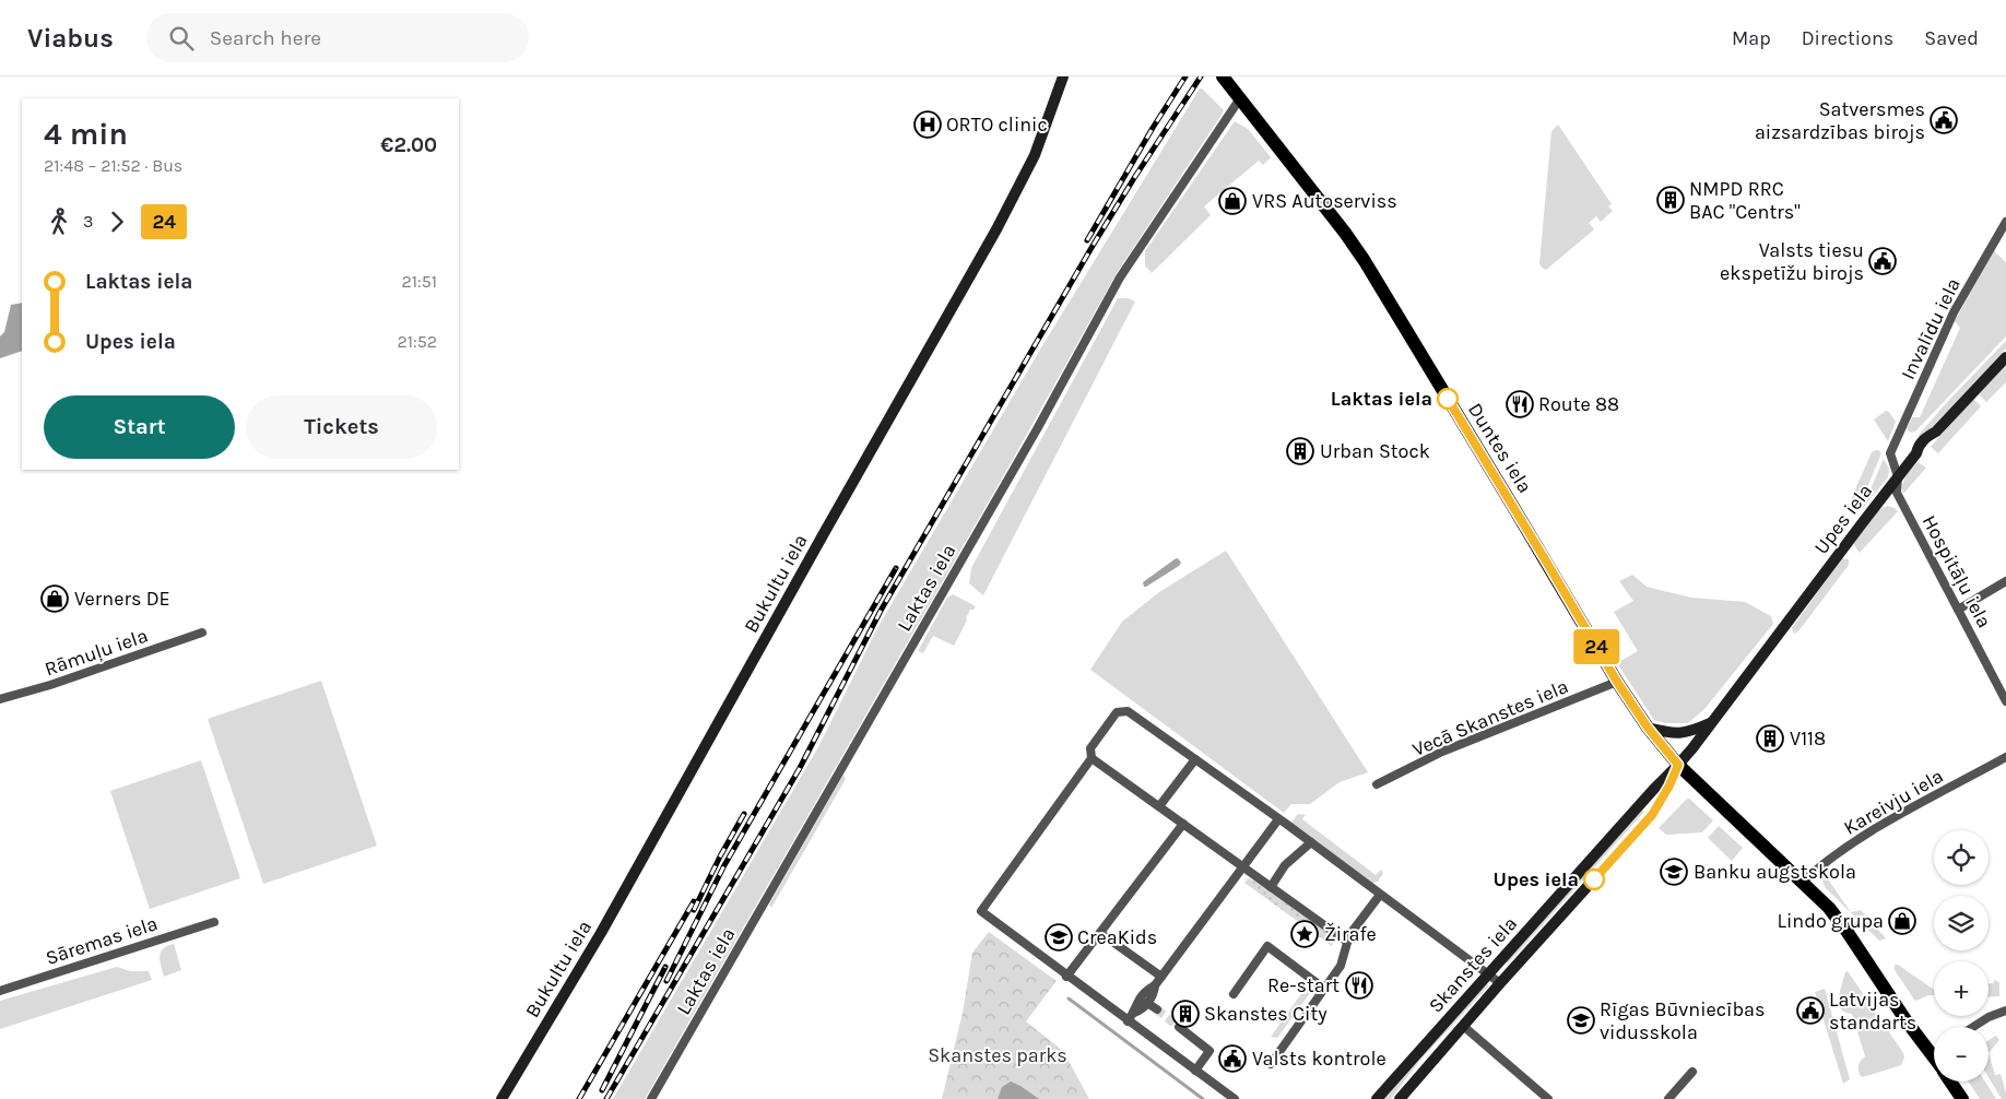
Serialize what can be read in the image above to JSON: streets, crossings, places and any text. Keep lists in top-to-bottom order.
{
  "streets": {
    "main road": ["Duntes iela"],
    "street": [
      "Invalīdu iela",
      "Upes iela",
      "Hospitāļu iela",
      "Bukultu iela",
      "Laktas iela",
      "Rāmuļu iela",
      "Vecā Skanstes iela",
      "Kareivju iela",
      "Sāremas iela",
      "Skanstes iela"
    ]
  },
  "crossings": [
    ["Invalīdu iela", "Hospitāļu iela"],
    ["Duntes iela", "Upes iela"],
    ["Duntes iela", "Laktas iela"],
    ["Duntes iela", "Vecā Skanstes iela"],
    ["Duntes iela", "Kareivju iela"],
    ["Duntes iela", "Skanstes iela"],
    ["Upes iela", "Hospitāļu iela"],
    ["Upes iela", "Skanstes iela"]
  ],
  "parks": ["Skanstes parks"],
  "places": {
    "public building": [
      "Satversmes aizsardzības birojs",
      "Valsts tiesu ekspetīžu birojs",
      "Latvijas standarts",
      "Valsts kontrole"
    ],
    "hospital": ["ORTO clinic"],
    "building": [
      "NMPD RRC BAC \"Centrs\"",
      "Urban Stock",
      "V118",
      "Skanstes City"
    ],
    "shop": ["VRS Autoserviss", "Verners DE", "Lindo grupa"],
    "other": ["Laktas iela", "Upes iela"],
    "restaurant": ["Route 88", "Re-start"],
    "school or university": ["Banku augstskola", "CreaKids", "Rīgas Būvniecības vidusskola"],
    "place": ["Žirafe"]
  },
  "lines": ["bus line 24"],
  "page": {
    "header": "Viabus",
    "search": "Search here",
    "nav": ["Map", "Directions", "Saved"],
    "on_map": "24",
    "heading": ["4 min", "21:48 – 21:52 · Bus", "€2.00"],
    "legs": ["3", "24"],
    "list": [
      {
        "name": "Laktas iela",
        "value": "21:51"
      },
      {
        "name": "Upes iela",
        "value": "21:52"
      }
    ],
    "buttons": ["Start", "Tickets"],
    "map_buttons": ["+", "−"]
  }
}
